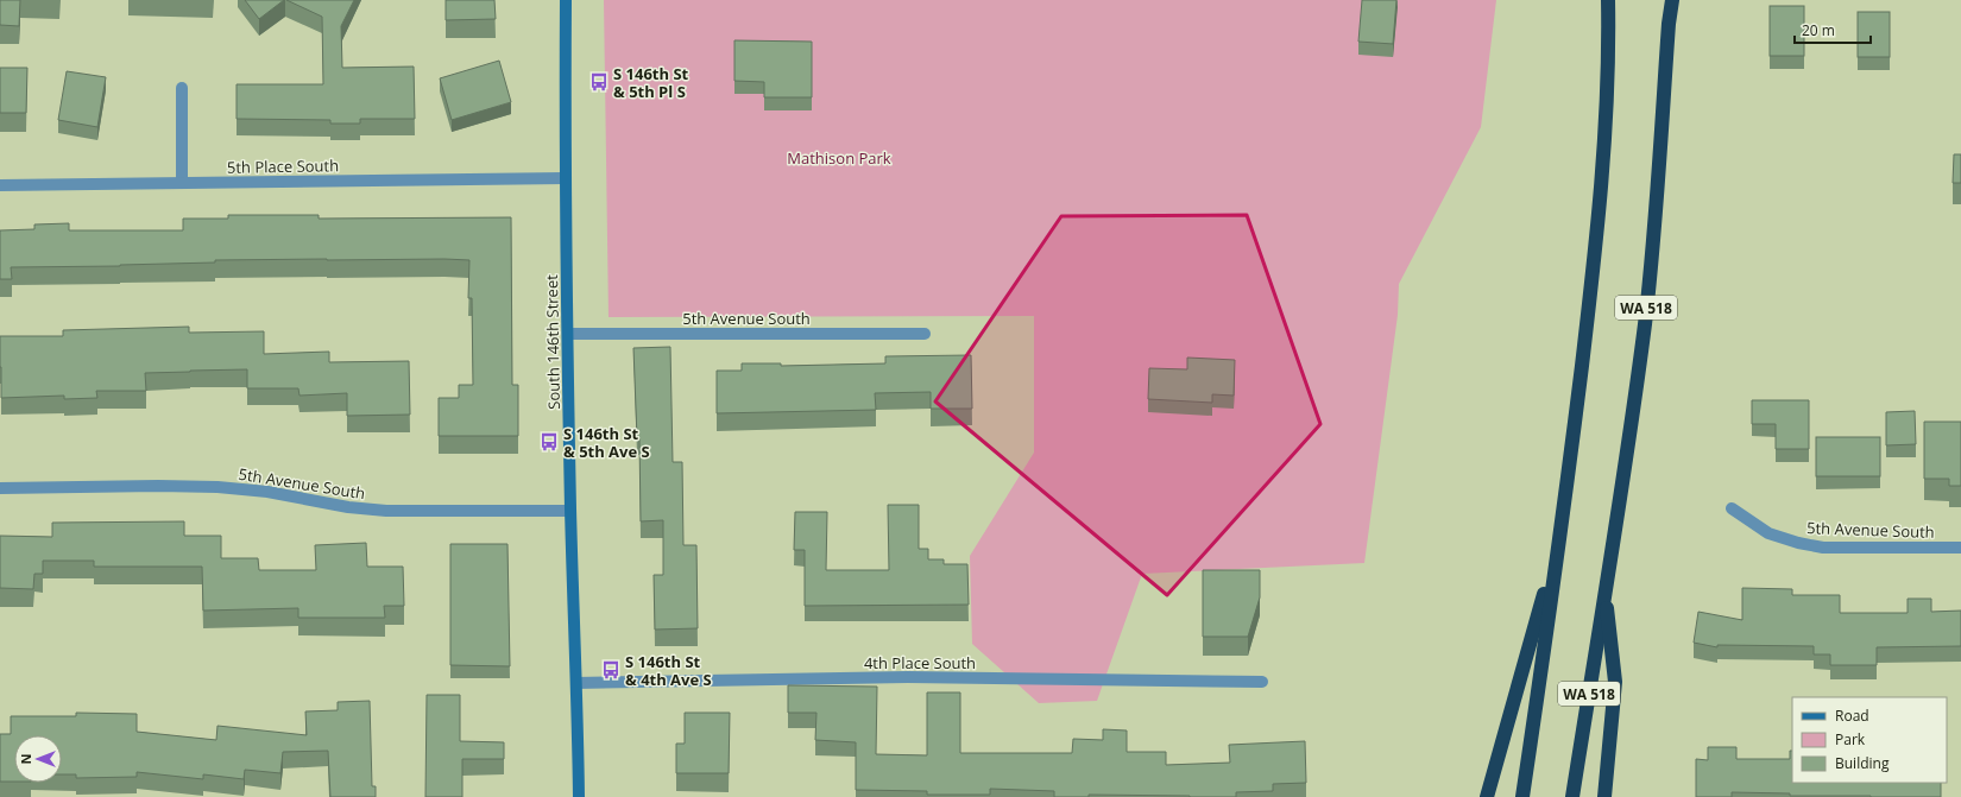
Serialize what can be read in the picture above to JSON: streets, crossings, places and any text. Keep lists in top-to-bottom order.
{
  "streets": {
    "highway": ["WA 518"],
    "street": [
      "5th Place South",
      "5th Avenue South",
      "South 146th Street",
      "4th Place South"
    ]
  },
  "crossings": [
    ["5th Place South", "South 146th Street"],
    ["5th Avenue South", "South 146th Street"],
    ["South 146th Street", "4th Place South"]
  ],
  "parks": ["Mathison Park"],
  "places": {
    "bus stop": ["S 146th St & 5th Pl S", "S 146th St & 5th Ave S", "S 146th St & 4th Ave S"]
  },
  "legend": ["Road", "Park", "Building"],
  "scale_bar": "20 m",
  "north": "left"
}
